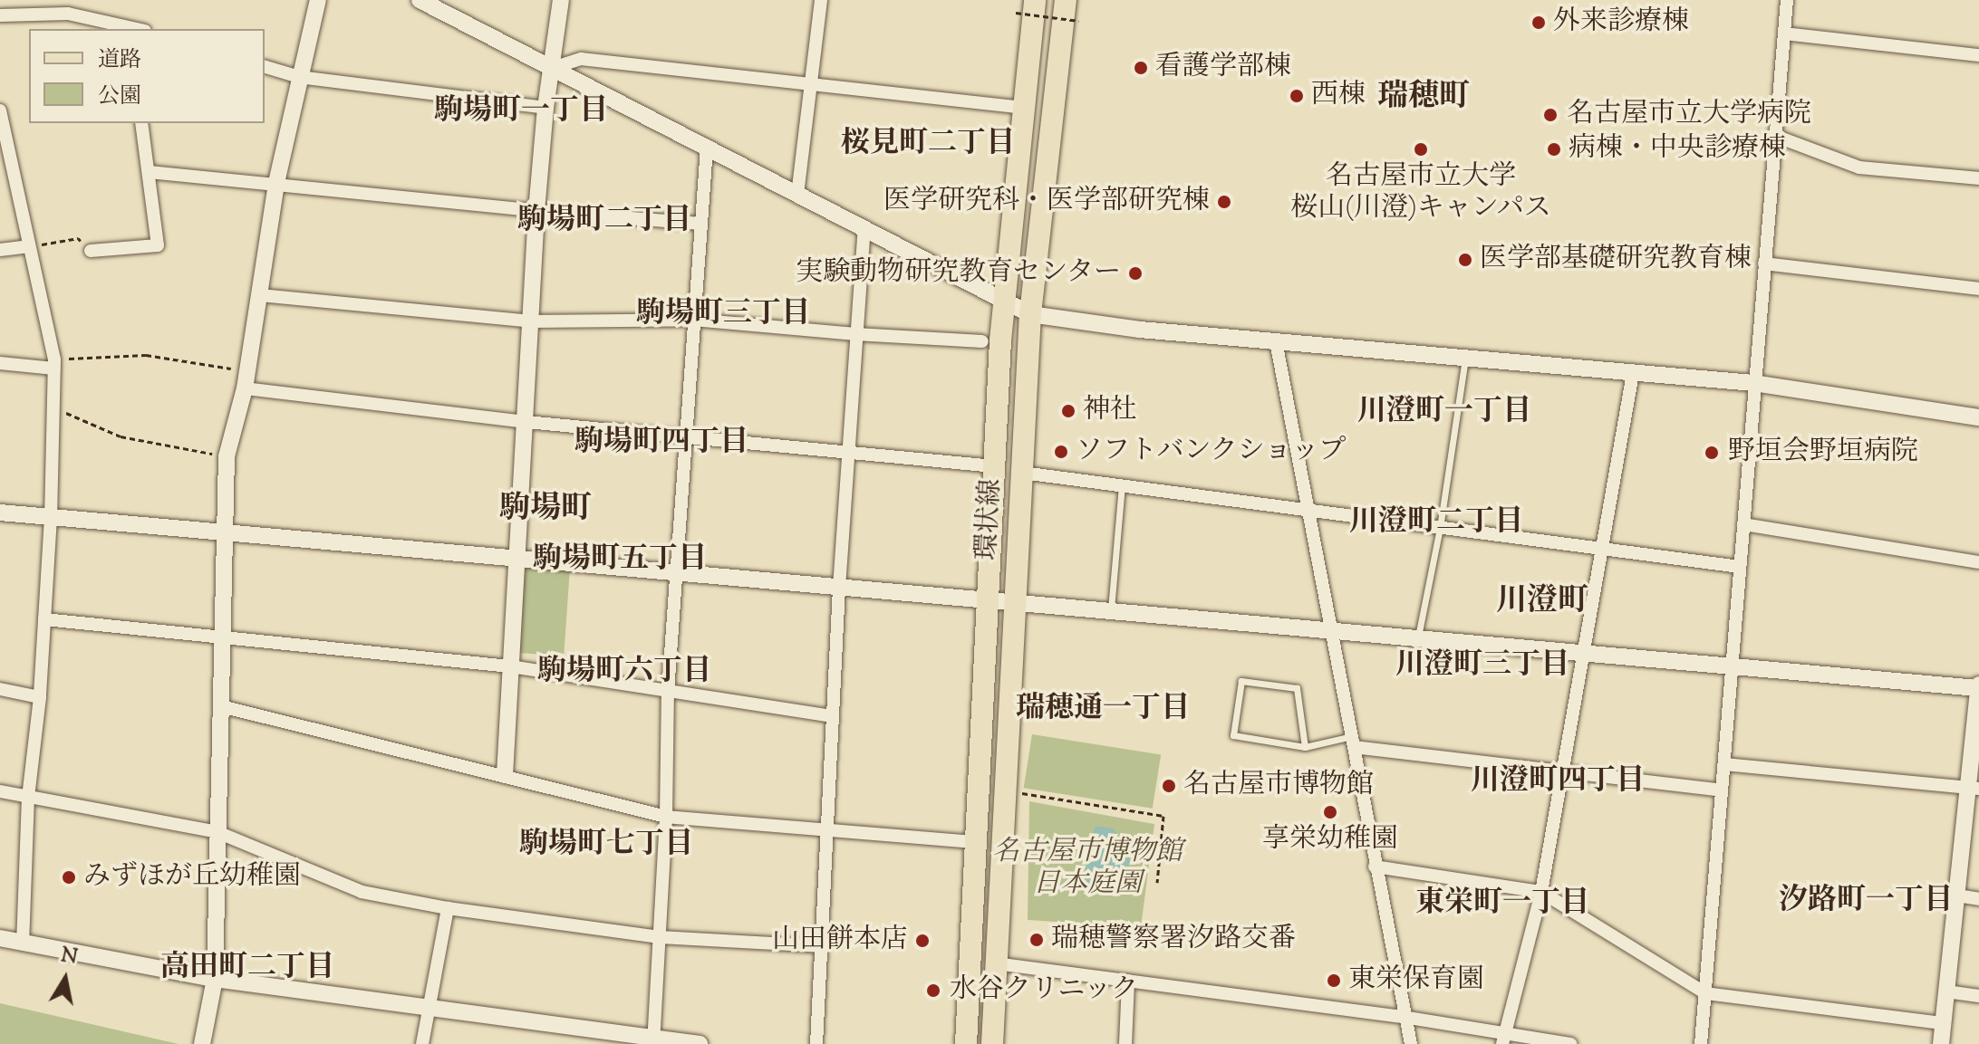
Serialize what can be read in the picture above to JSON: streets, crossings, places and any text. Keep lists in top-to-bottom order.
{
  "streets": {
    "main road": ["環状線"]
  },
  "districts": [
    "瑞穂町",
    "駒場町一丁目",
    "桜見町二丁目",
    "駒場町二丁目",
    "駒場町三丁目",
    "川澄町一丁目",
    "駒場町四丁目",
    "駒場町",
    "川澄町二丁目",
    "駒場町五丁目",
    "川澄町",
    "川澄町三丁目",
    "駒場町六丁目",
    "瑞穂通一丁目",
    "川澄町四丁目",
    "駒場町七丁目",
    "汐路町一丁目",
    "東栄町一丁目",
    "高田町二丁目"
  ],
  "parks": ["名古屋市博物館 日本庭園"],
  "places": [
    "外来診療棟",
    "看護学部棟",
    "西棟",
    "名古屋市立大学病院",
    "名古屋市立大学 桜山(川澄)キャンパス",
    "病棟・中央診療棟",
    "医学研究科・医学部研究棟",
    "医学部基礎研究教育棟",
    "実験動物研究教育センター",
    "神社",
    "ソフトバンクショップ",
    "野垣会野垣病院",
    "名古屋市博物館",
    "享栄幼稚園",
    "みずほが丘幼稚園",
    "瑞穂警察署汐路交番",
    "山田餅本店",
    "東栄保育園",
    "水谷クリニック"
  ],
  "legend": ["道路", "公園"],
  "north": "top"
}
